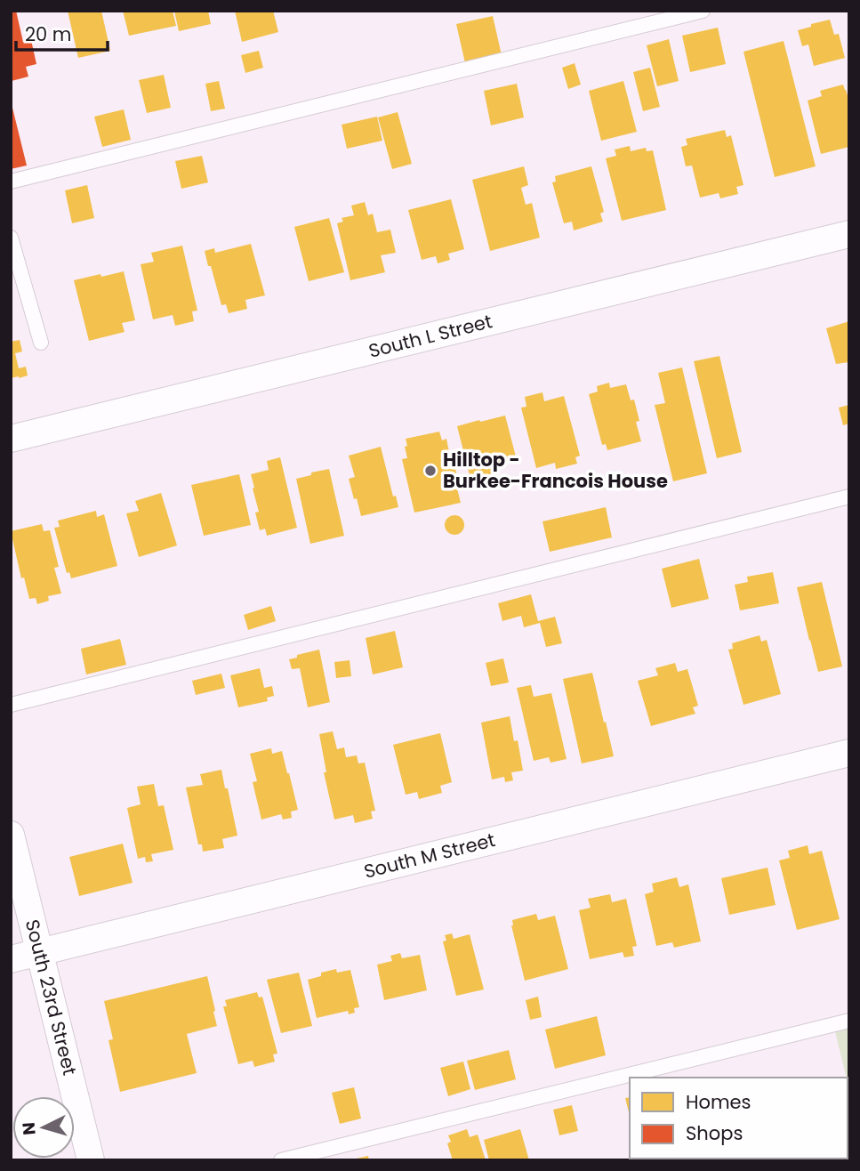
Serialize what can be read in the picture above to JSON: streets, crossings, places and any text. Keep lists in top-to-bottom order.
{
  "streets": {
    "street": ["South L Street", "South M Street", "South 23rd Street"]
  },
  "crossings": [
    ["South M Street", "South 23rd Street"]
  ],
  "places": ["Hilltop - Burkee-Francois House"],
  "legend": ["Homes", "Shops"],
  "scale_bar": "20 m",
  "north": "left"
}
